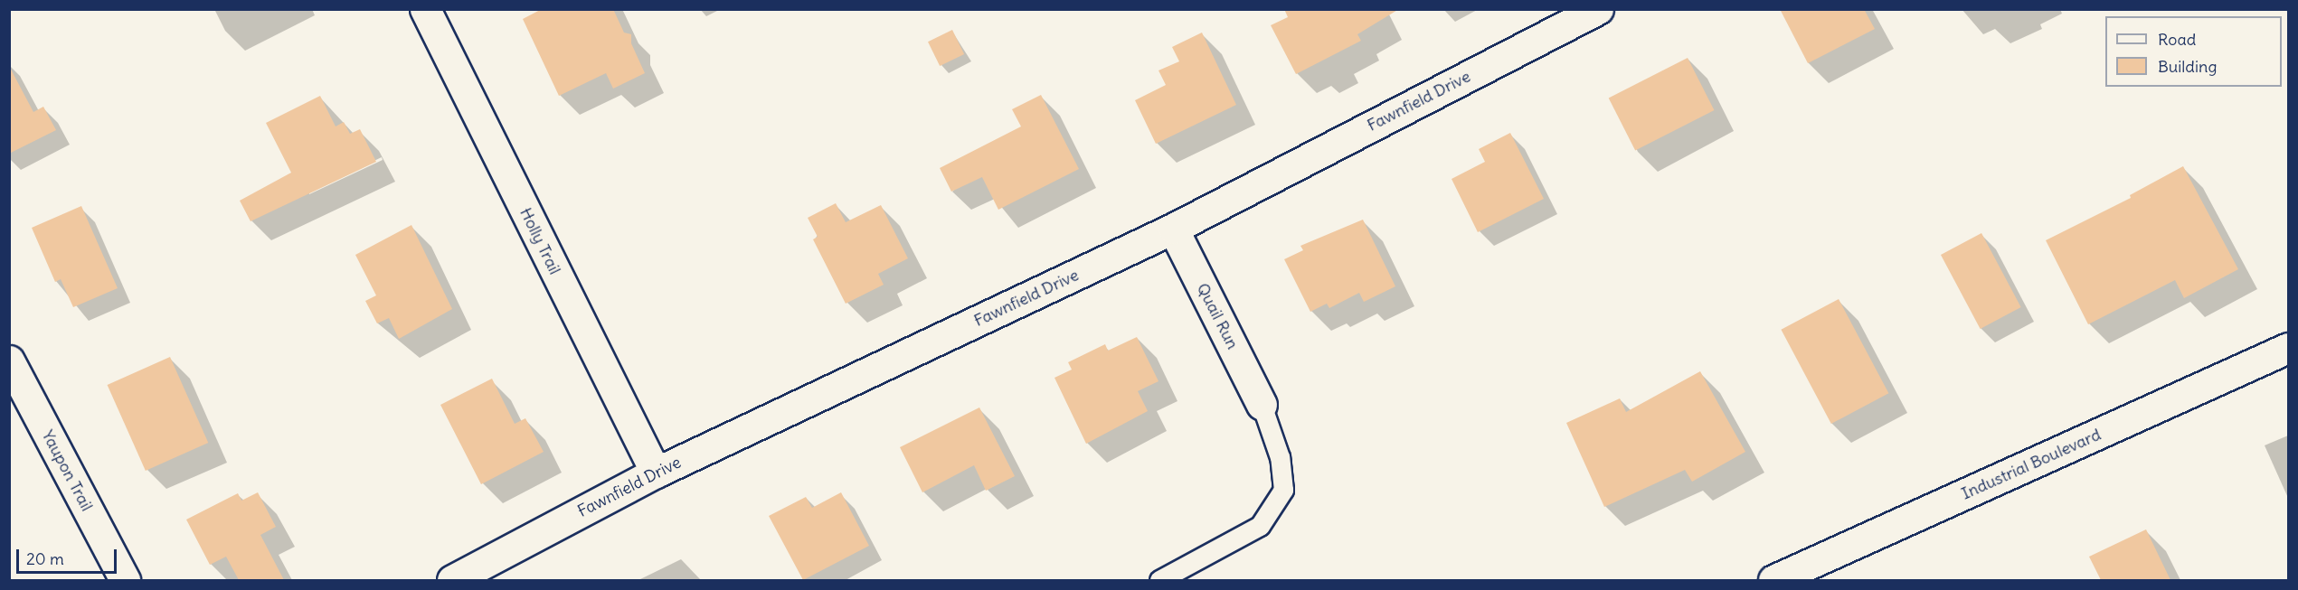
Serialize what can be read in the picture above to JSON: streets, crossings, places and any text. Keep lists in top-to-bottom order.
{
  "streets": {
    "street": [
      "Fawnfield Drive",
      "Holly Trail",
      "Quail Run",
      "Industrial Boulevard",
      "Yaupon Trail"
    ]
  },
  "crossings": [
    ["Fawnfield Drive", "Holly Trail"],
    ["Fawnfield Drive", "Quail Run"]
  ],
  "legend": ["Road", "Building"],
  "scale_bar": "20 m"
}
